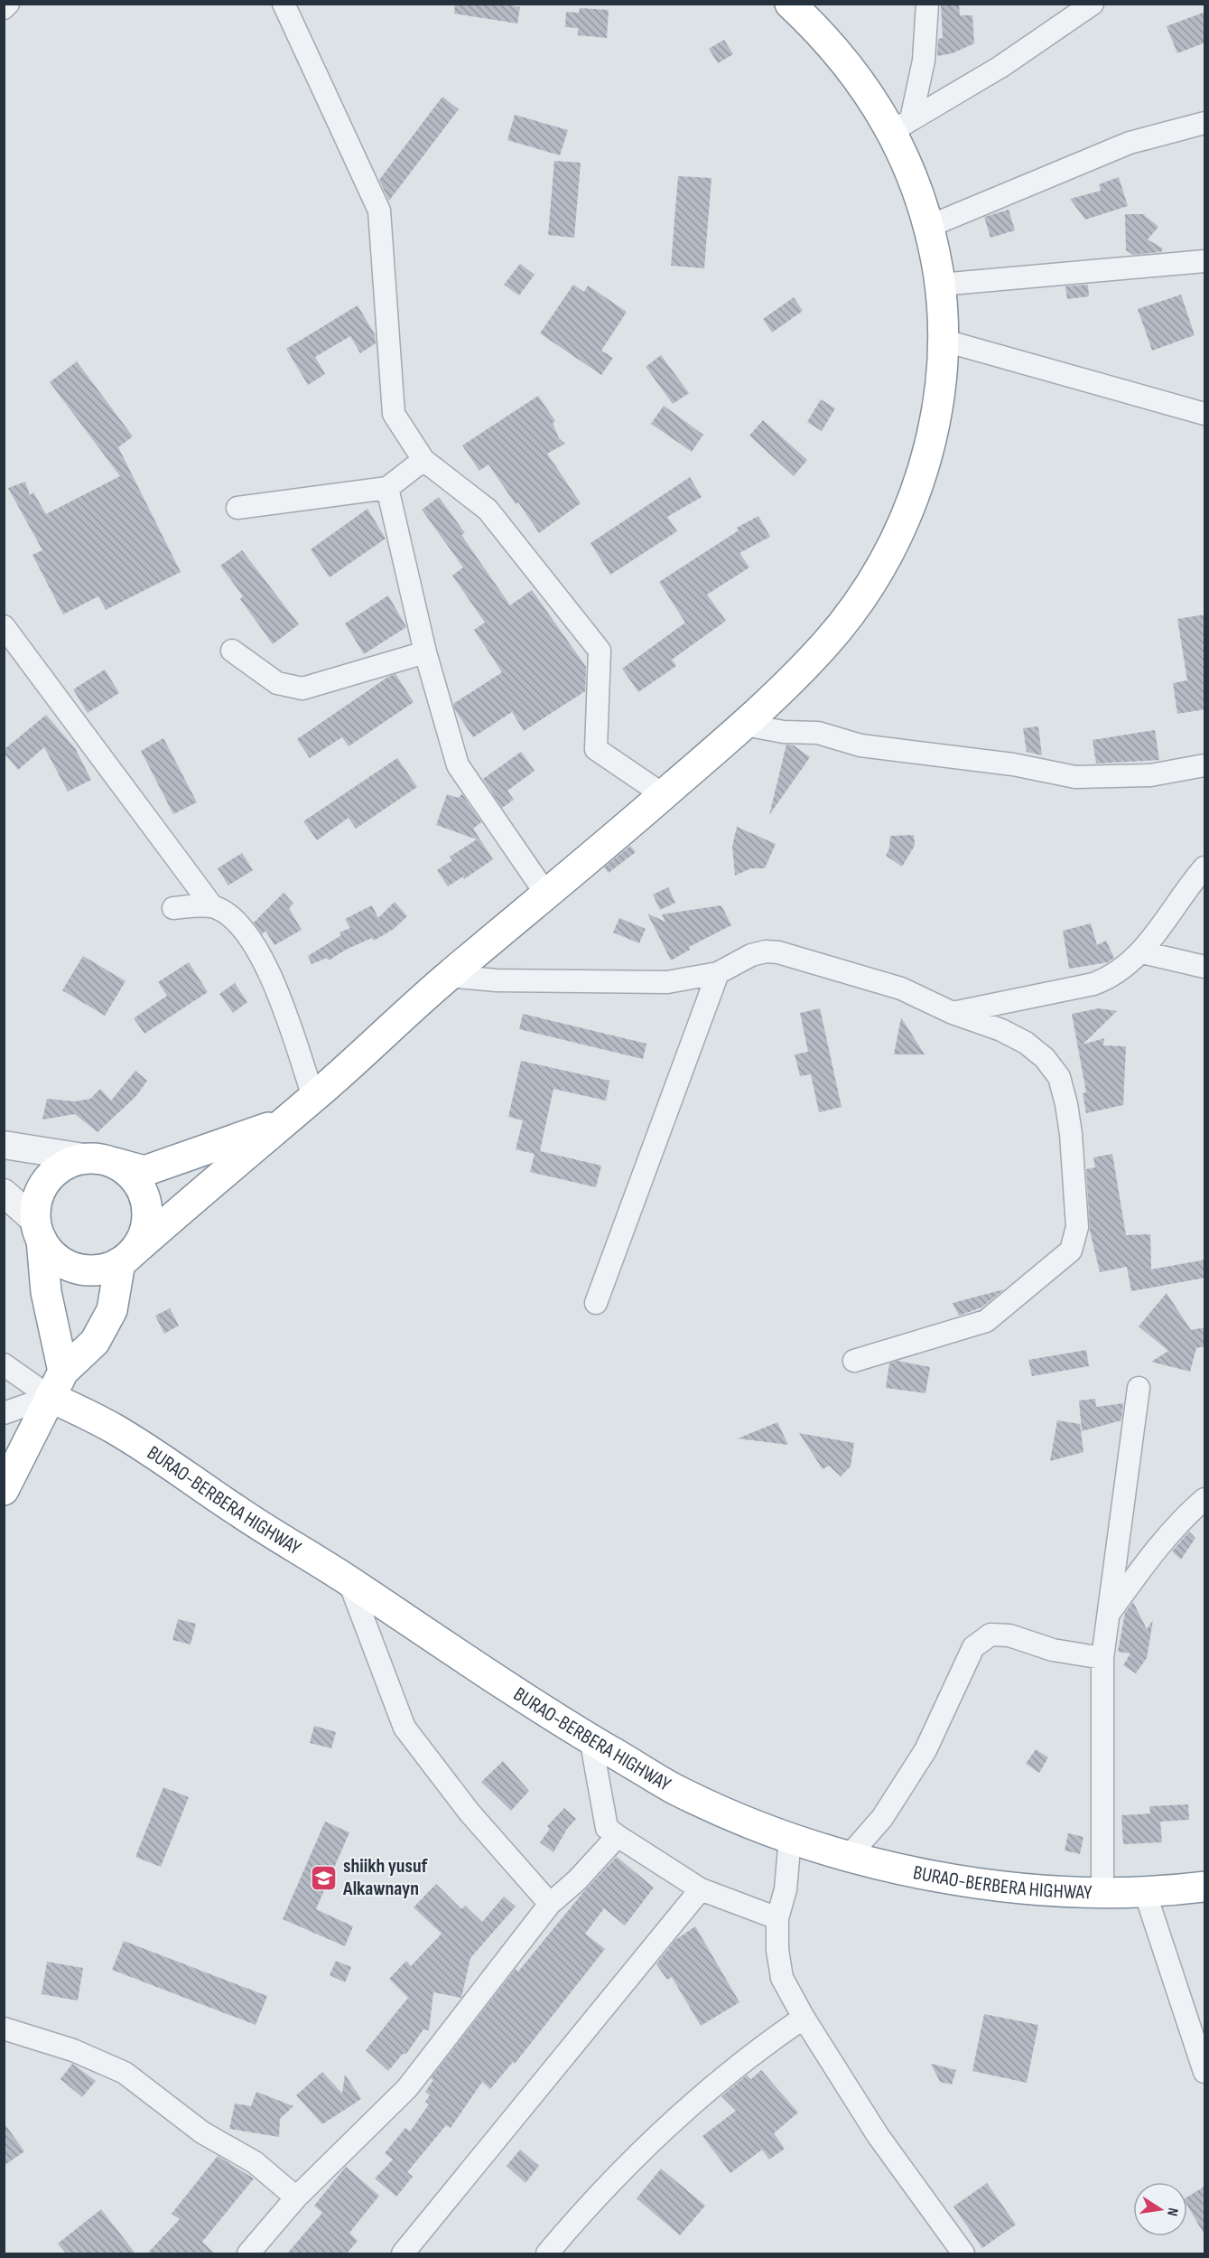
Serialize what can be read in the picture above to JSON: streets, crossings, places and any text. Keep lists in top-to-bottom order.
{
  "streets": {
    "highway": ["BURAO-BERBERA HIGHWAY"]
  },
  "places": {
    "school or university": ["shiikh yusuf Alkawnayn"]
  },
  "north": "right"
}
